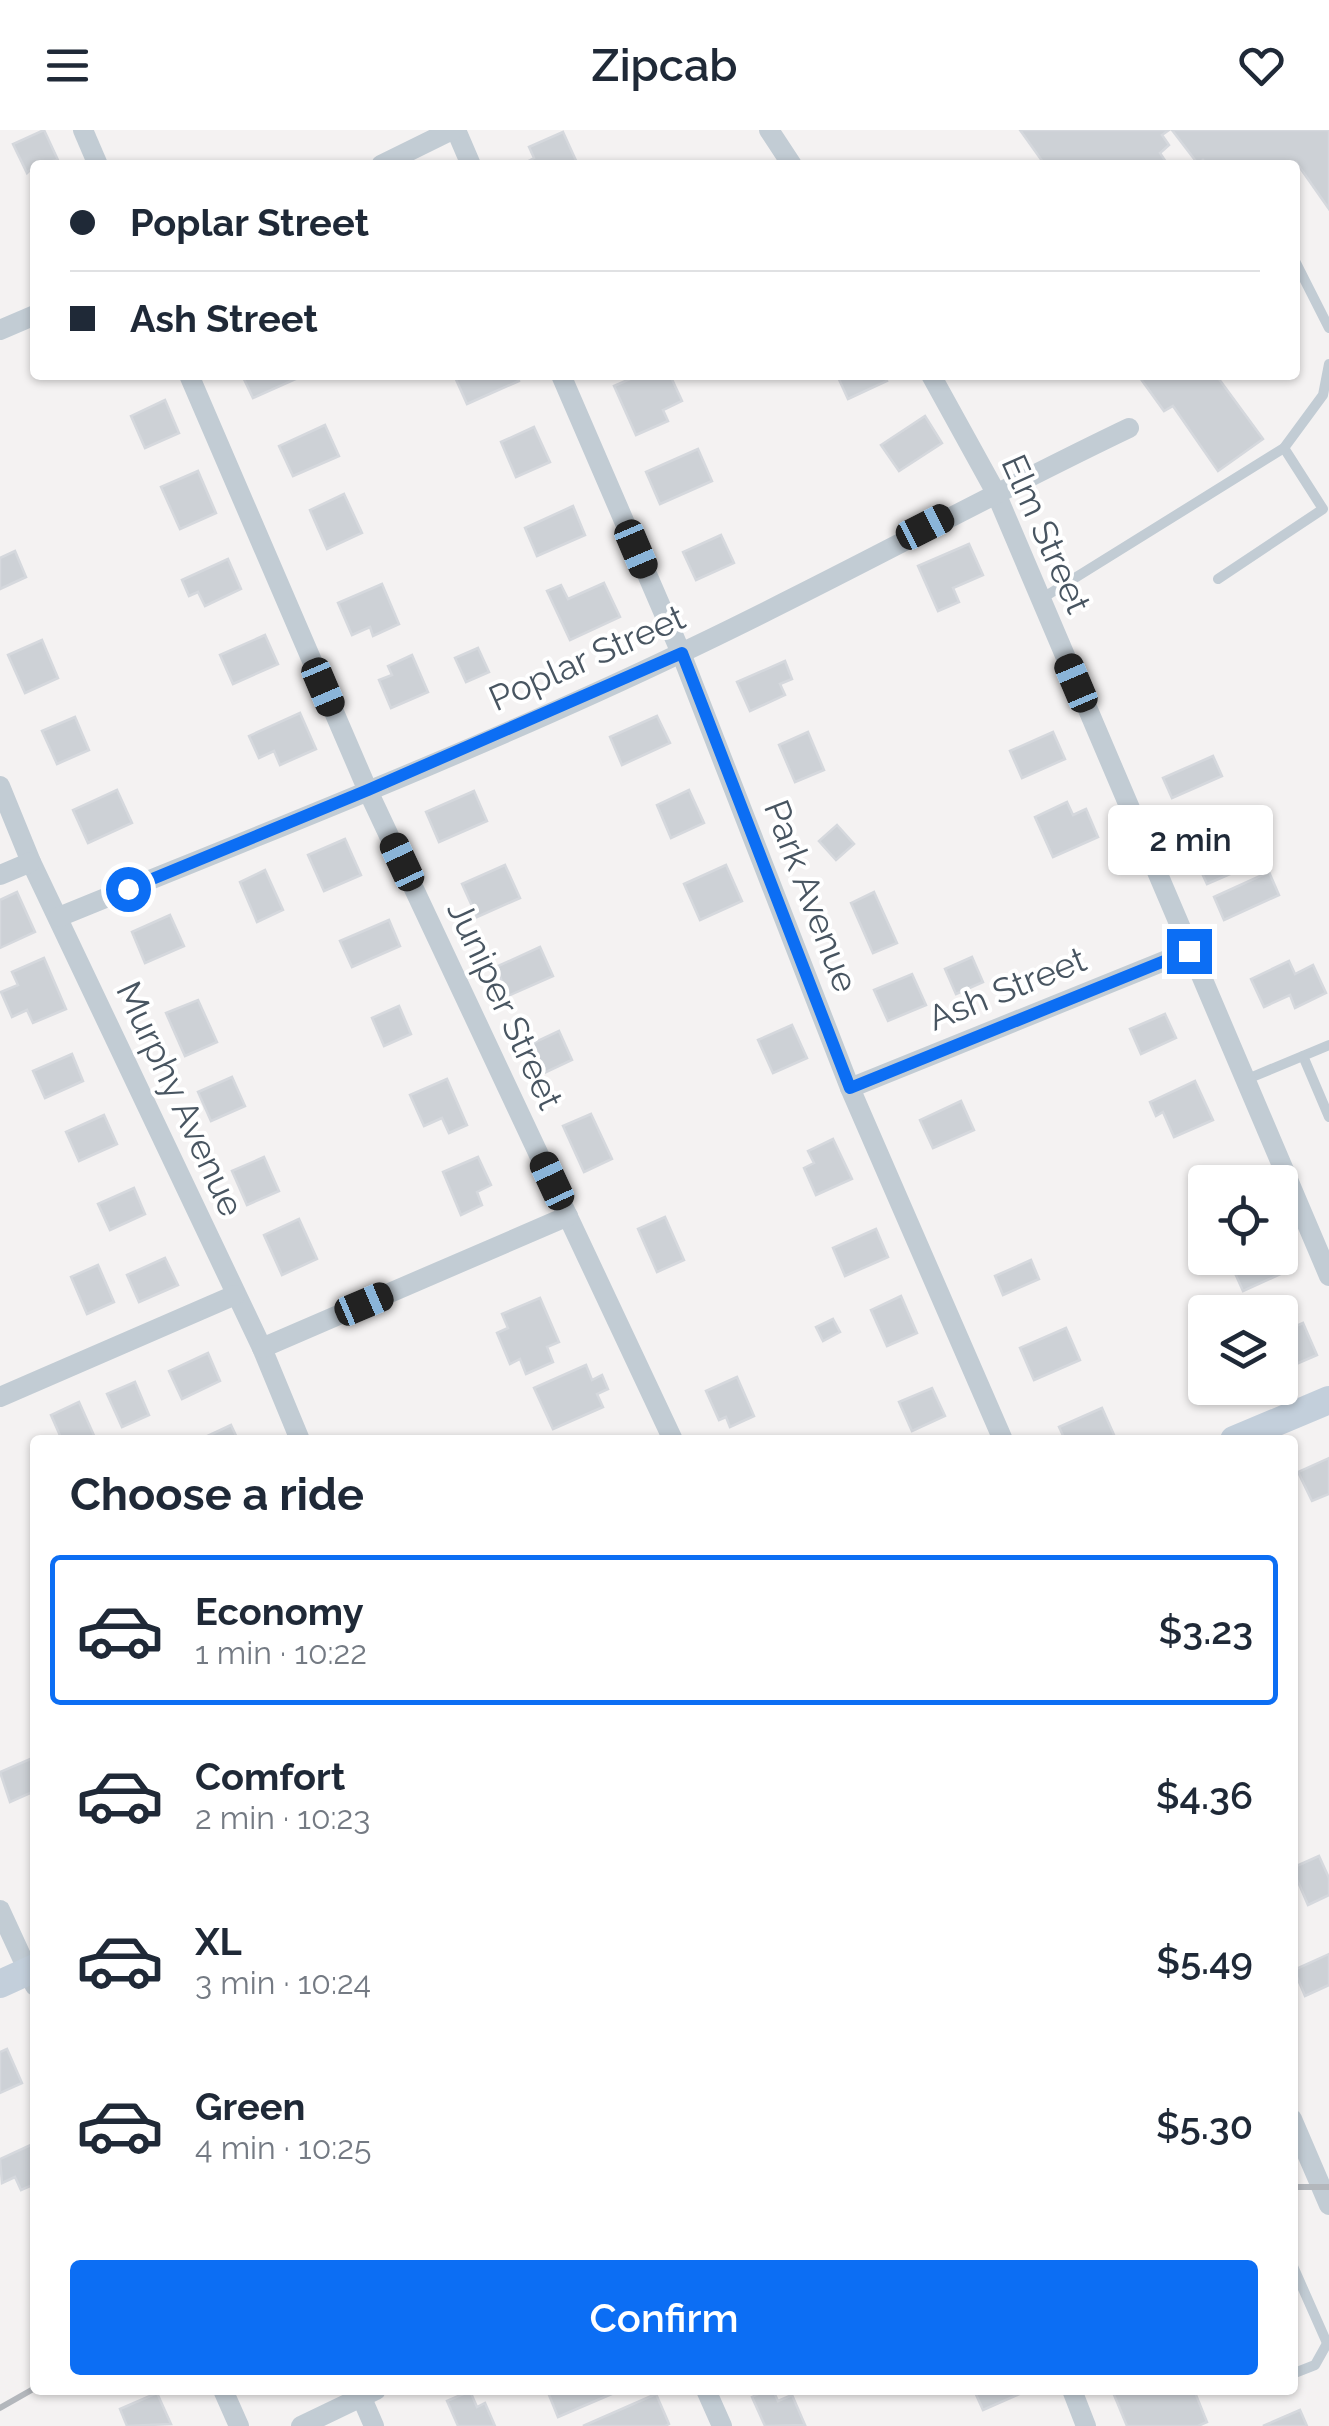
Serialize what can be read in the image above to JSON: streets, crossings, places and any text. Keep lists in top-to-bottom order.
{
  "streets": {
    "street": [
      "Elm Street",
      "Poplar Street",
      "Park Avenue",
      "Ash Street",
      "Juniper Street",
      "Murphy Avenue"
    ]
  },
  "crossings": [
    ["Elm Street", "Poplar Street"],
    ["Elm Street", "Ash Street"],
    ["Poplar Street", "Park Avenue"],
    ["Poplar Street", "Juniper Street"],
    ["Poplar Street", "Murphy Avenue"],
    ["Park Avenue", "Ash Street"]
  ],
  "page": {
    "header": "Zipcab",
    "banner": ["Poplar Street", "Ash Street"],
    "bubble": "2 min",
    "heading": "Choose a ride",
    "list": [
      {
        "name": "Economy",
        "note": "1 min · 10:22",
        "value": "$3.23"
      },
      {
        "name": "Comfort",
        "note": "2 min · 10:23",
        "value": "$4.36"
      },
      {
        "name": "XL",
        "note": "3 min · 10:24",
        "value": "$5.49"
      },
      {
        "name": "Green",
        "note": "4 min · 10:25",
        "value": "$5.30"
      }
    ],
    "buttons": "Confirm"
  }
}
